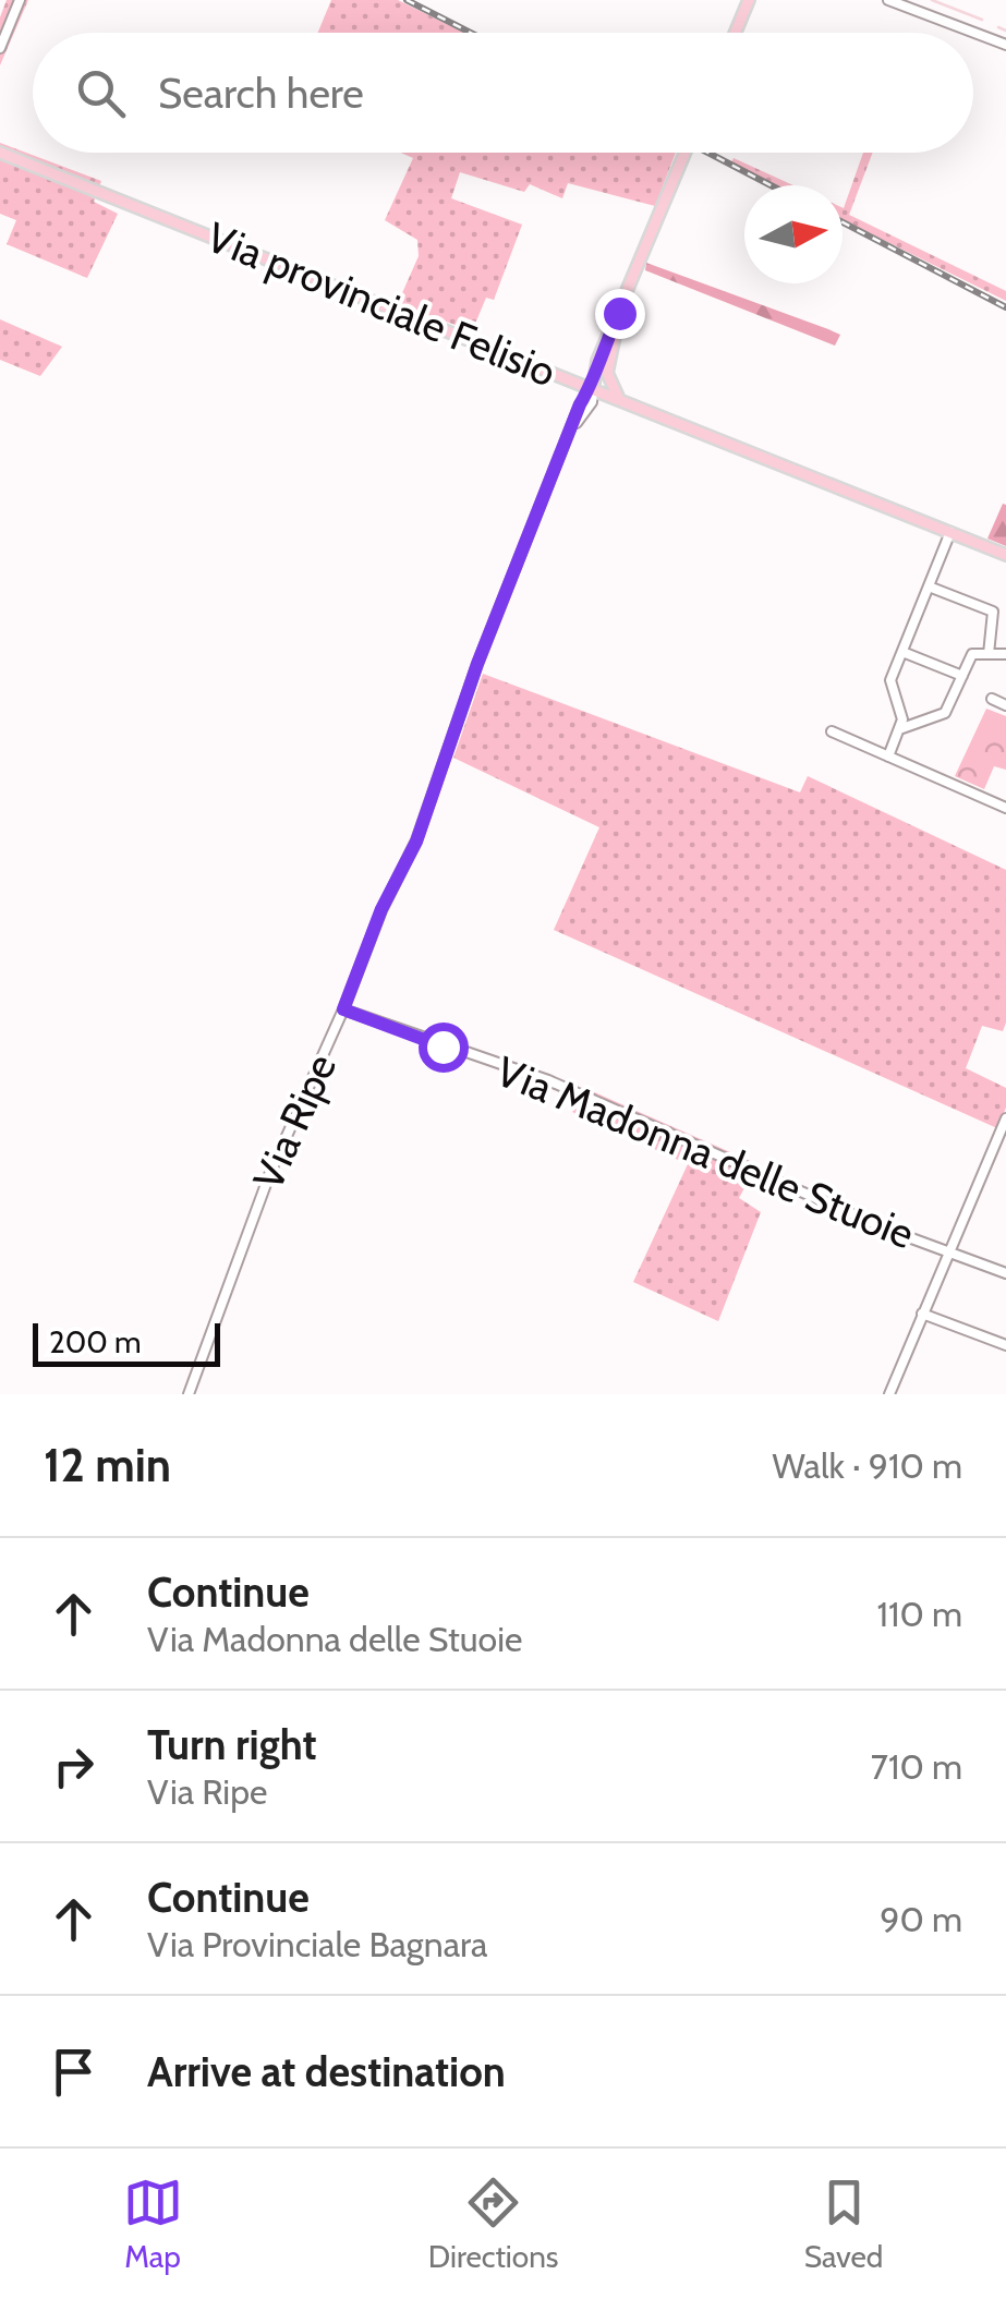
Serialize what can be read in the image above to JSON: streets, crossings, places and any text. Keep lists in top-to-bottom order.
{
  "streets": {
    "main road": ["Via provinciale Felisio"],
    "street": ["Via Ripe", "Via Madonna delle Stuoie"]
  },
  "crossings": [
    ["Via provinciale Felisio", "Via Ripe"],
    ["Via Ripe", "Via Madonna delle Stuoie"]
  ],
  "scale_bar": "200 m",
  "north": "right",
  "page": {
    "search": "Search here",
    "scale": "200 m",
    "heading": ["12 min", "Walk · 910 m"],
    "list": [
      ["Continue", "Via Madonna delle Stuoie", "110 m"],
      ["Turn right", "Via Ripe", "710 m"],
      ["Continue", "Via Provinciale Bagnara", "90 m"],
      "Arrive at destination"
    ],
    "nav": ["Map", "Directions", "Saved"]
  }
}
